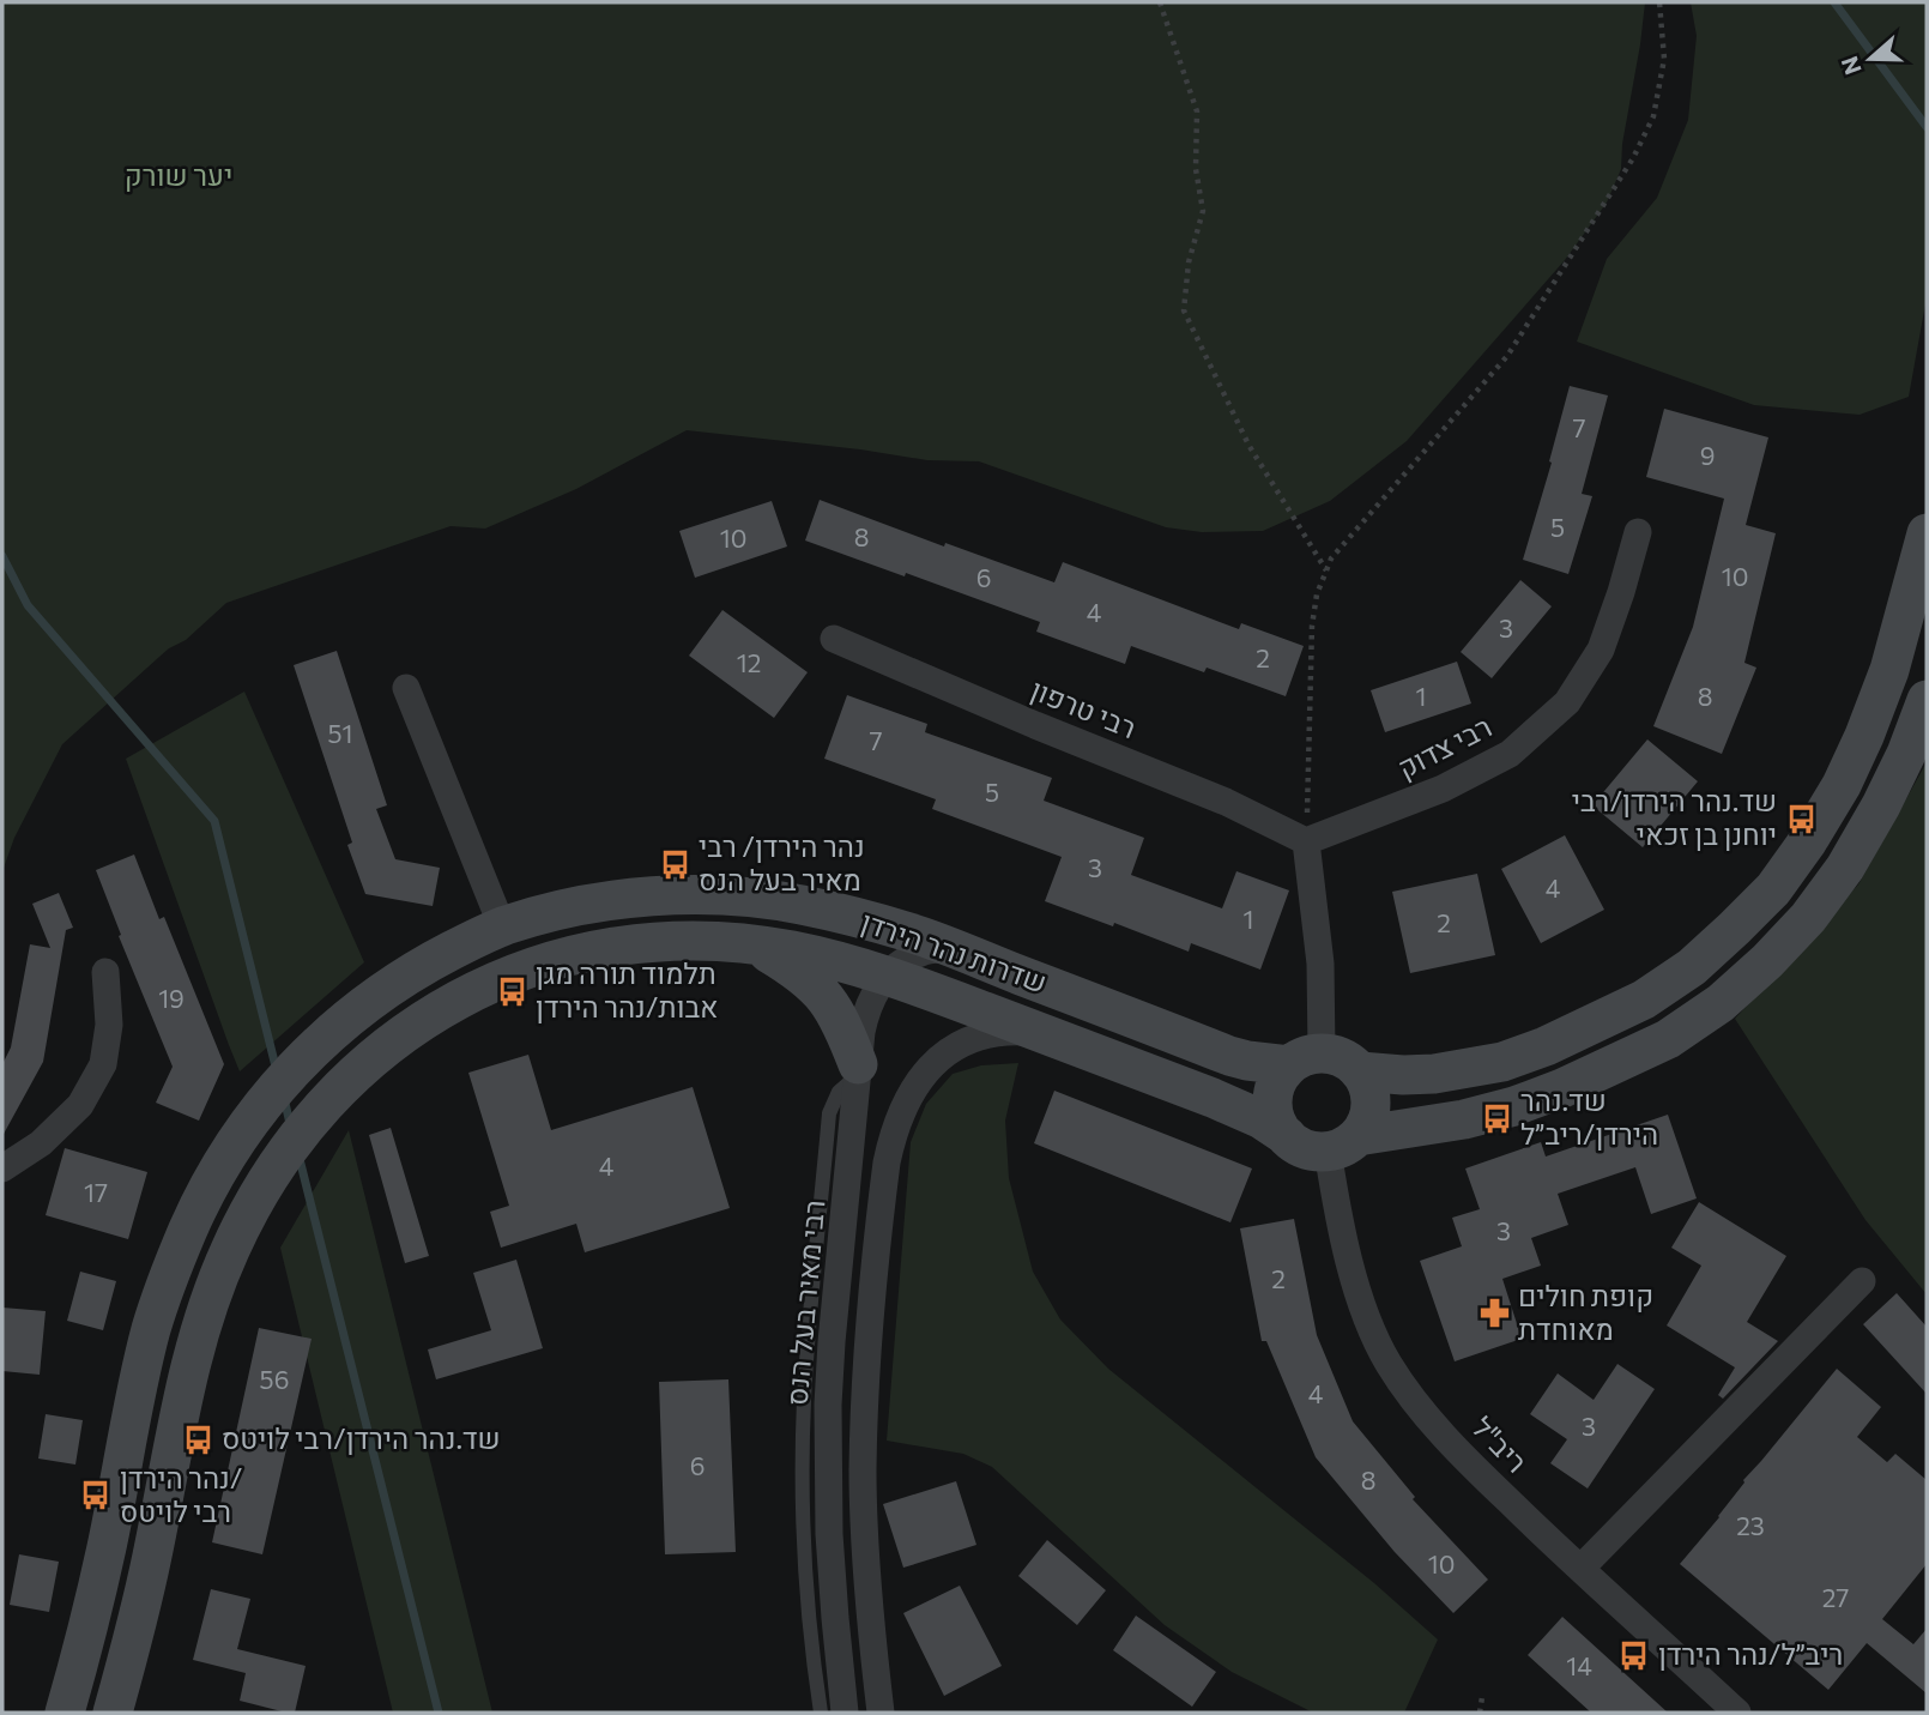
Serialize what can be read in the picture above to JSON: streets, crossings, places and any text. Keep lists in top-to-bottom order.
{
  "streets": {
    "main road": ["שדרות נהר הירדן"],
    "street": [
      "רבי טרפון",
      "רבי צדוק",
      "רבי מאיר בעל הנס",
      "ריב\"ל"
    ]
  },
  "crossings": [
    ["רבי טרפון", "רבי צדוק"],
    ["שדרות נהר הירדן", "רבי מאיר בעל הנס"],
    ["שדרות נהר הירדן", "ריב\"ל"]
  ],
  "parks": ["יער שורק"],
  "places": {
    "bus stop": [
      "שד.נהר הירדן/רבי יוחנן בן זכאי",
      "נהר הירדן/ רבי מאיר בעל הנס",
      "תלמוד תורה מגן אבות/נהר הירדן",
      "שד.נהר הירדן/ריב״ל",
      "שד.נהר הירדן/רבי לויטס",
      "נהר הירדן/ רבי לויטס",
      "ריב״ל/נהר הירדן"
    ],
    "pharmacy": ["קופת חולים מאוחדת"]
  },
  "house_numbers": [
    "7",
    "9",
    "5",
    "8",
    "10",
    "10",
    "6",
    "4",
    "3",
    "2",
    "12",
    "1",
    "8",
    "51",
    "7",
    "5",
    "3",
    "4",
    "1",
    "2",
    "19",
    "4",
    "17",
    "3",
    "2",
    "56",
    "4",
    "3",
    "6",
    "8",
    "23",
    "10",
    "27",
    "14"
  ],
  "north": "left"
}
